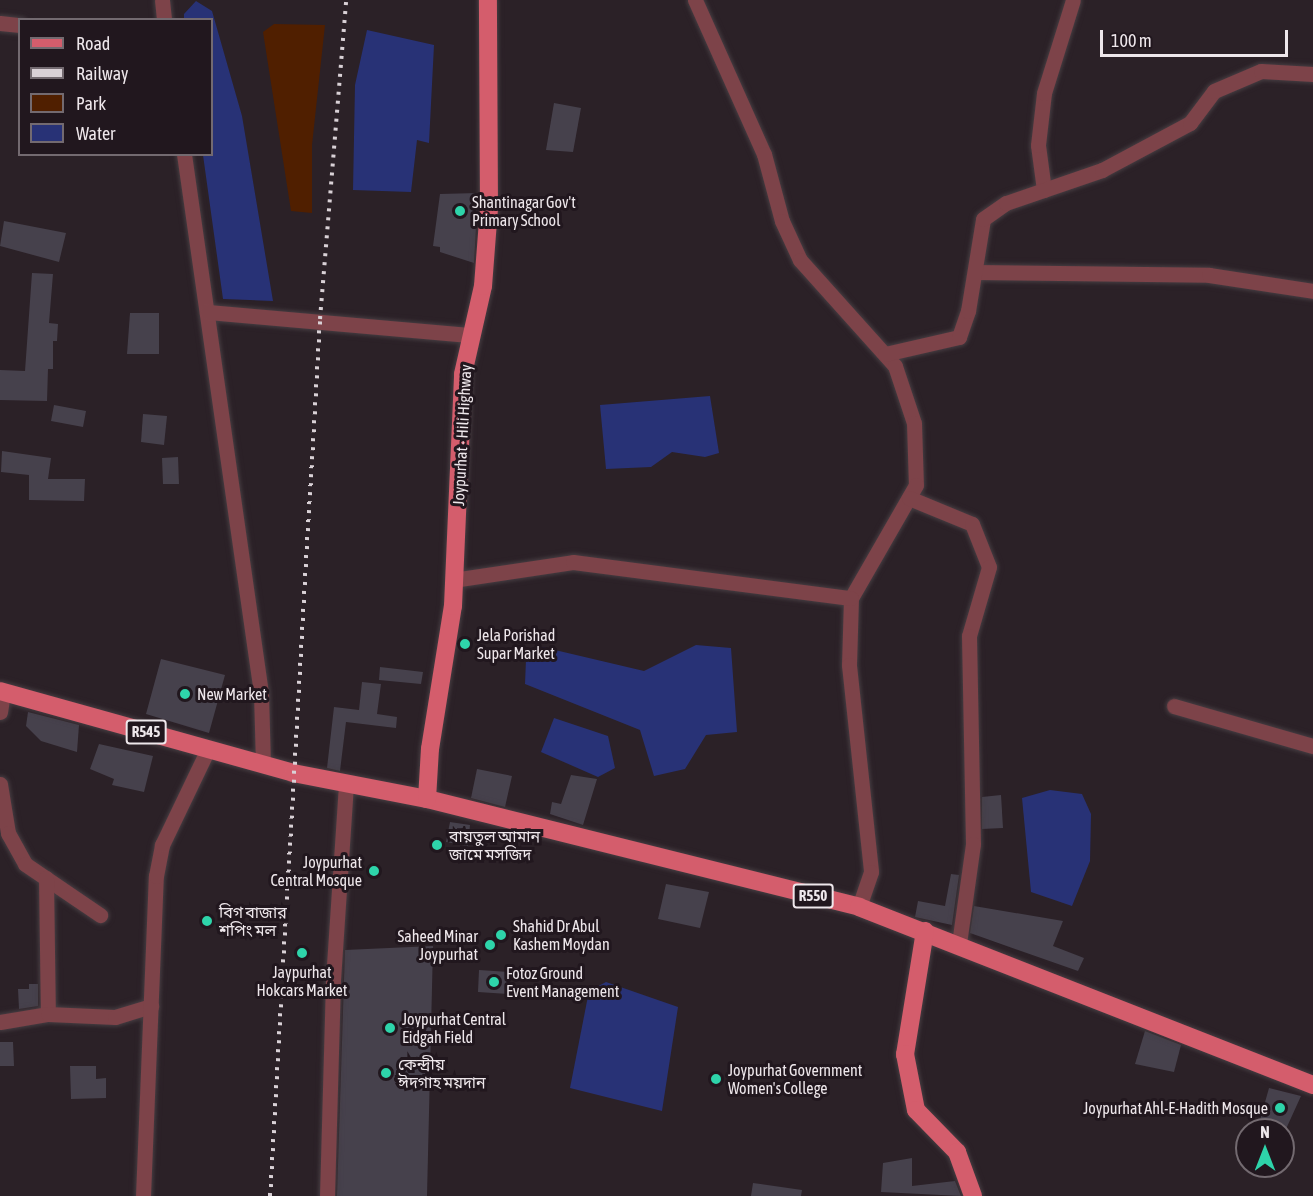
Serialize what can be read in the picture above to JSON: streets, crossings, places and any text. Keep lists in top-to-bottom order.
{
  "streets": {
    "main road": ["Joypurhat - Hili Highway", "R545", "R550"]
  },
  "crossings": [
    ["Joypurhat - Hili Highway", "R550"],
    ["R545", "R550"]
  ],
  "places": [
    "Shantinagar Gov't Primary School",
    "Jela Porishad Supar Market",
    "New Market",
    "বায়তুল আমান জামে মসজিদ",
    "Joypurhat Central Mosque",
    "বিগ বাজার শপিং মল",
    "Shahid Dr Abul Kashem Moydan",
    "Saheed Minar Joypurhat",
    "Jaypurhat Hokcars Market",
    "Fotoz Ground Event Management",
    "Joypurhat Central Eidgah Field",
    "কেন্দ্রীয় ঈদগাহ ময়দান",
    "Joypurhat Government Women's College",
    "Joypurhat Ahl-E-Hadith Mosque"
  ],
  "legend": [
    "Road",
    "Railway",
    "Park",
    "Water"
  ],
  "scale_bar": "100 m",
  "north": "top"
}
